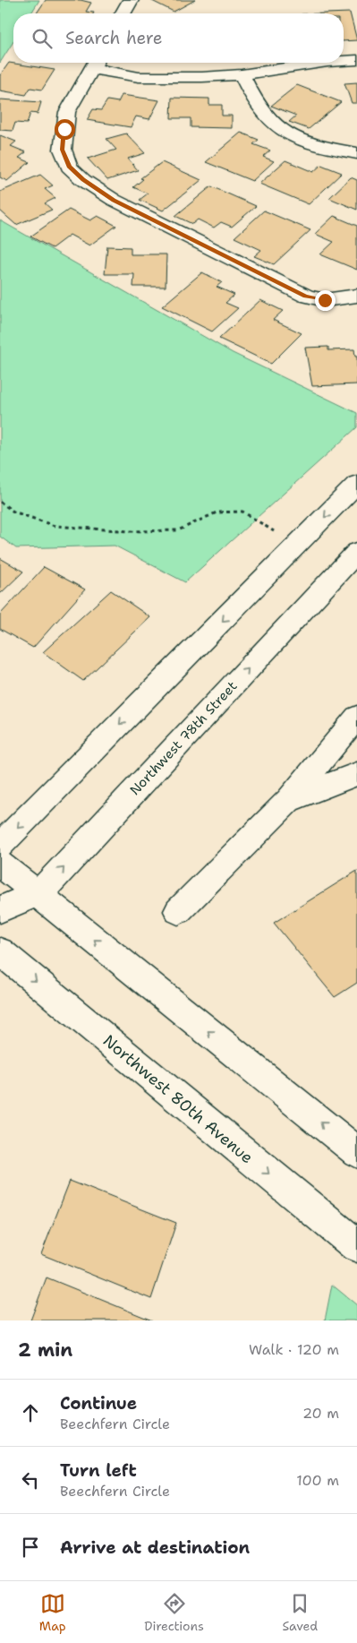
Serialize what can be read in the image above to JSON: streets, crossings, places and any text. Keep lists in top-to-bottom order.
{
  "streets": {
    "street": ["Northwest 78th Street", "Northwest 80th Avenue"]
  },
  "page": {
    "search": "Search here",
    "heading": ["2 min", "Walk · 120 m"],
    "list": [
      ["Continue", "Beechfern Circle", "20 m"],
      ["Turn left", "Beechfern Circle", "100 m"],
      "Arrive at destination"
    ],
    "nav": ["Map", "Directions", "Saved"]
  }
}
